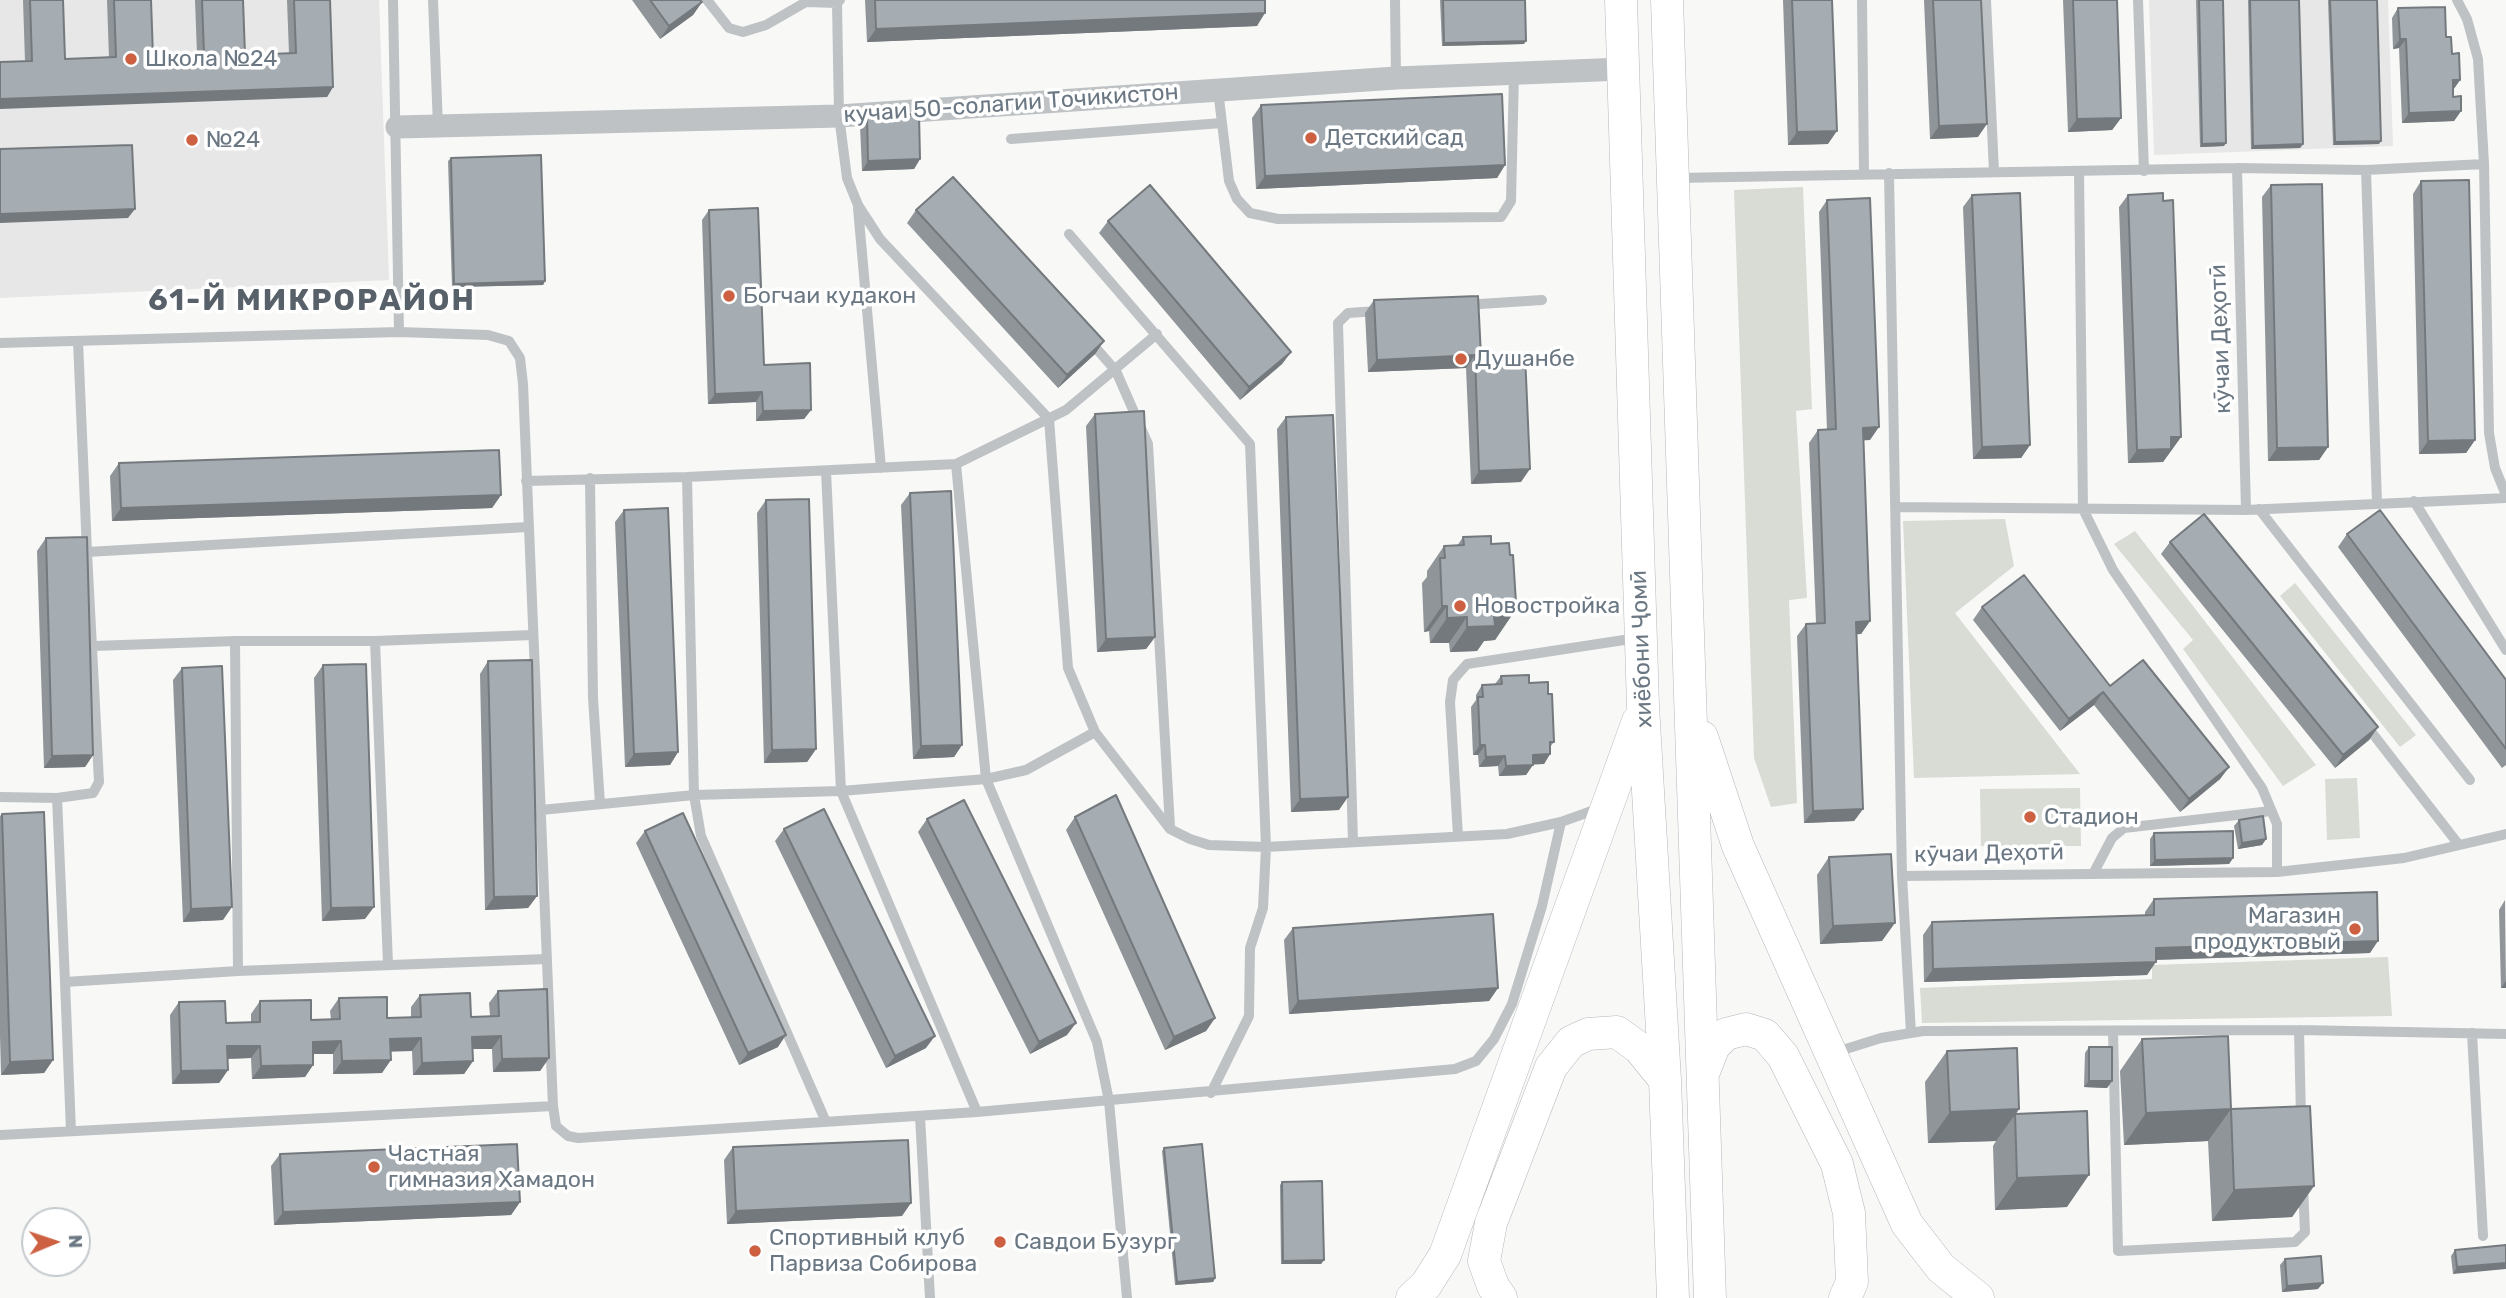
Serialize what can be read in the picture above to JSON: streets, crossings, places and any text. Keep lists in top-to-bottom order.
{
  "streets": {
    "main road": ["хиёбони Ҷомӣ"],
    "street": ["кучаи 50-солагии Точикистон"],
    "lane": ["кӯчаи Деҳотӣ"]
  },
  "crossings": [
    ["кучаи 50-солагии Точикистон", "хиёбони Ҷомӣ"]
  ],
  "districts": ["61-Й МИКРОРАЙОН"],
  "places": [
    "Школа №24",
    "Детский сад",
    "№24",
    "Богчаи кудакон",
    "Душанбе",
    "Новостройка",
    "Стадион",
    "Магазин продуктовый",
    "Частная гимназия Хамадон",
    "Савдои Бузург",
    "Спортивный клуб Парвиза Собирова"
  ],
  "north": "right"
}
